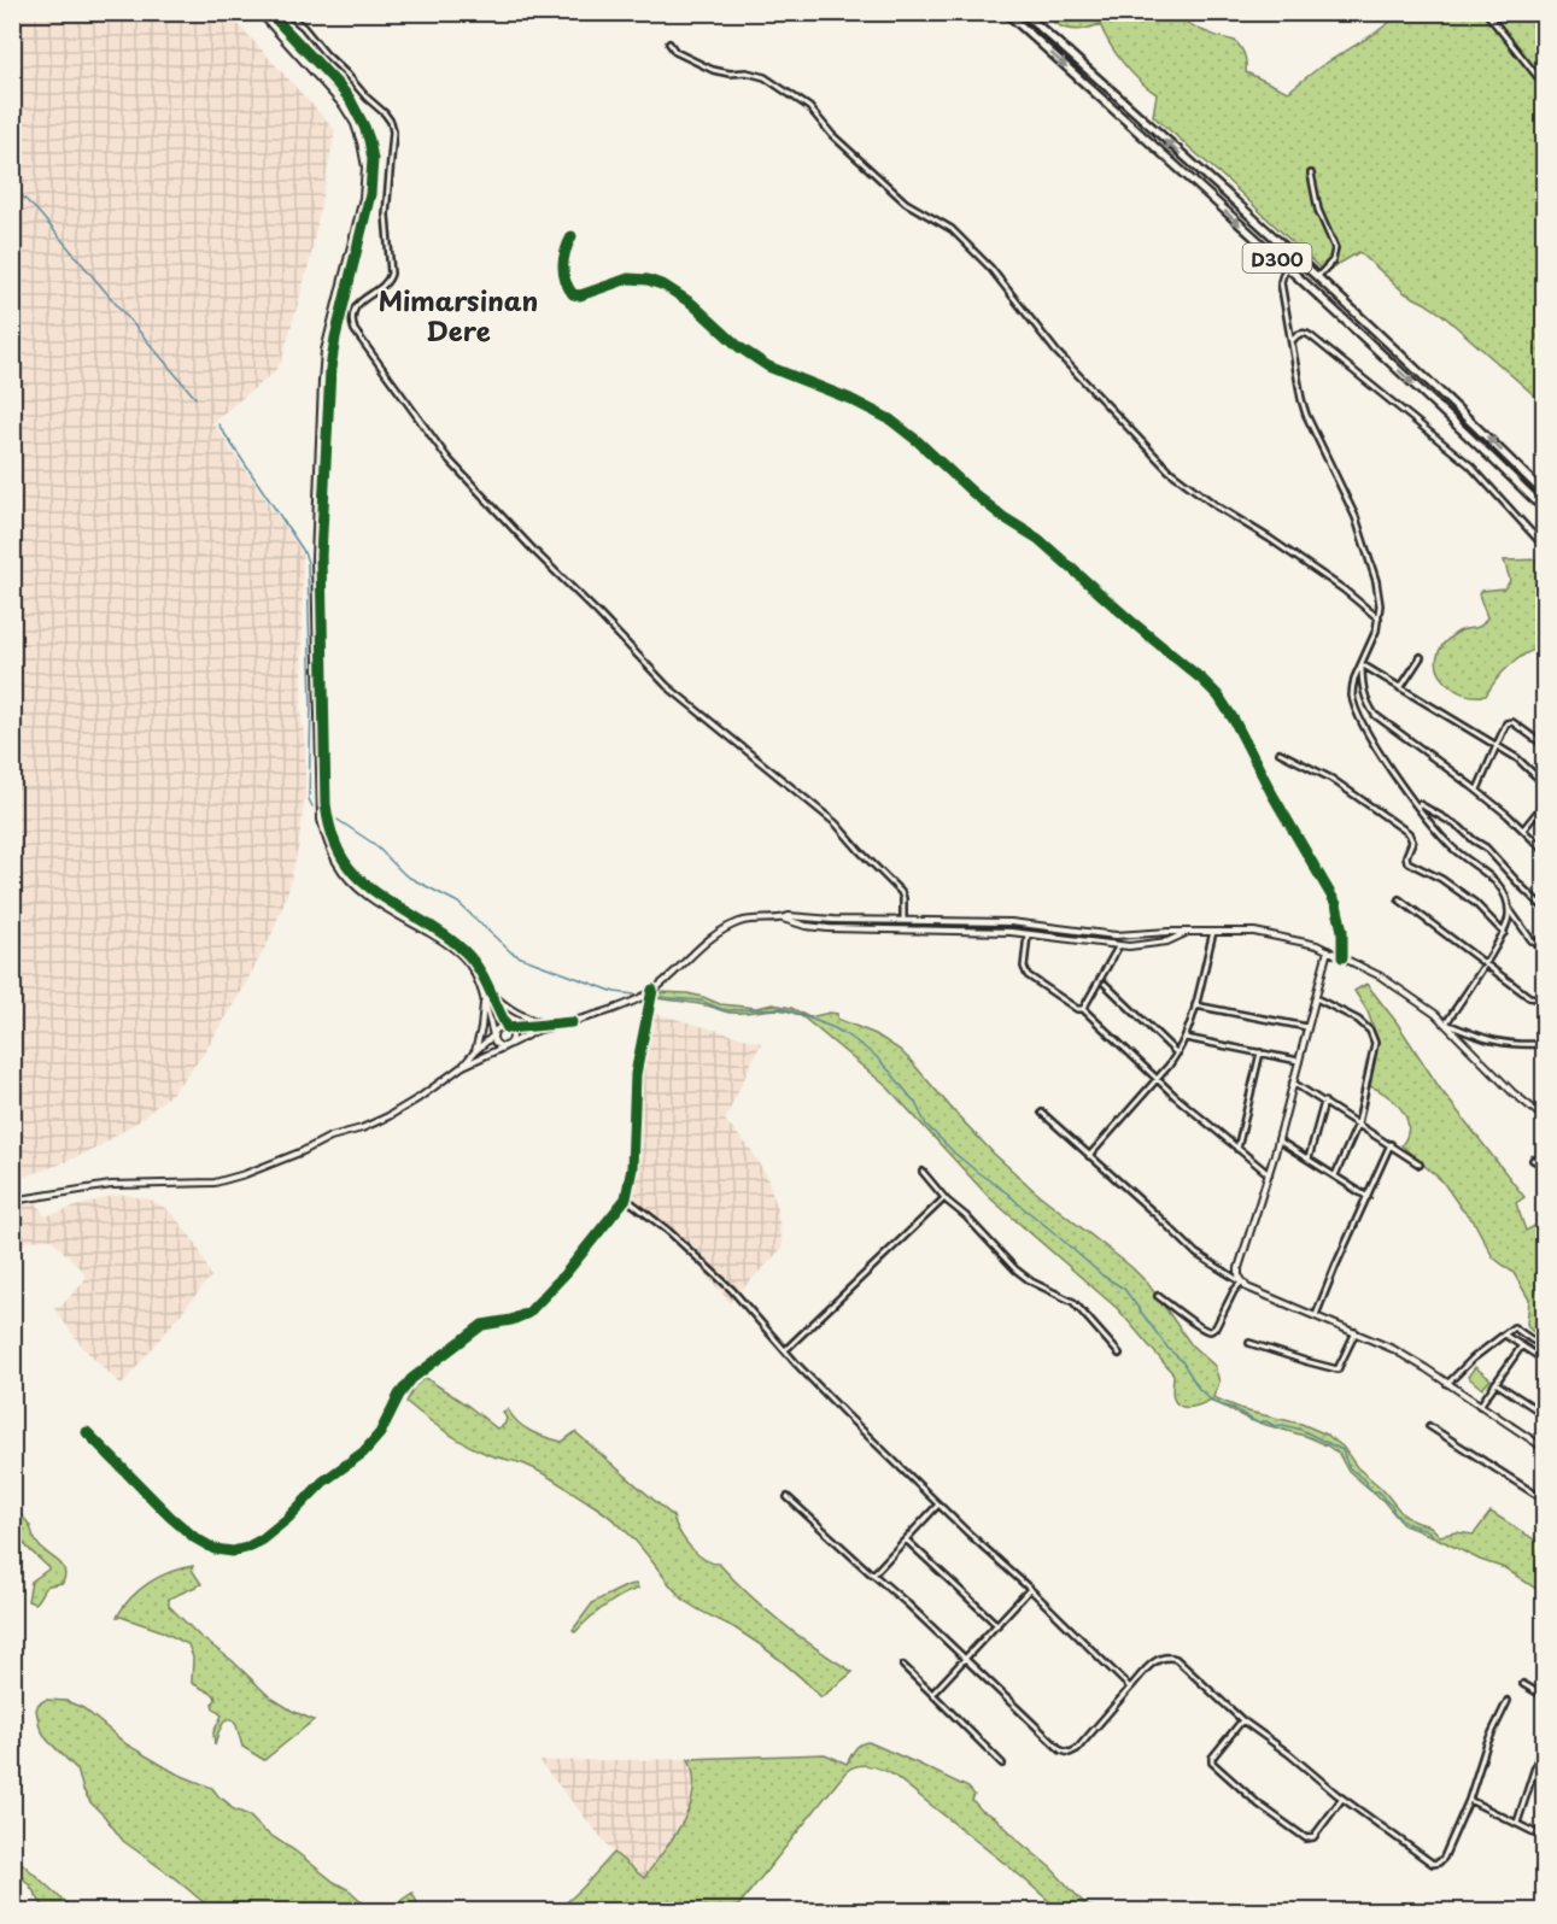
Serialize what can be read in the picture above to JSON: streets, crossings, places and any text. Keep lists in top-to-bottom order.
{
  "streets": {
    "highway": ["D300"]
  },
  "districts": ["Mimarsinan Dere"]
}
